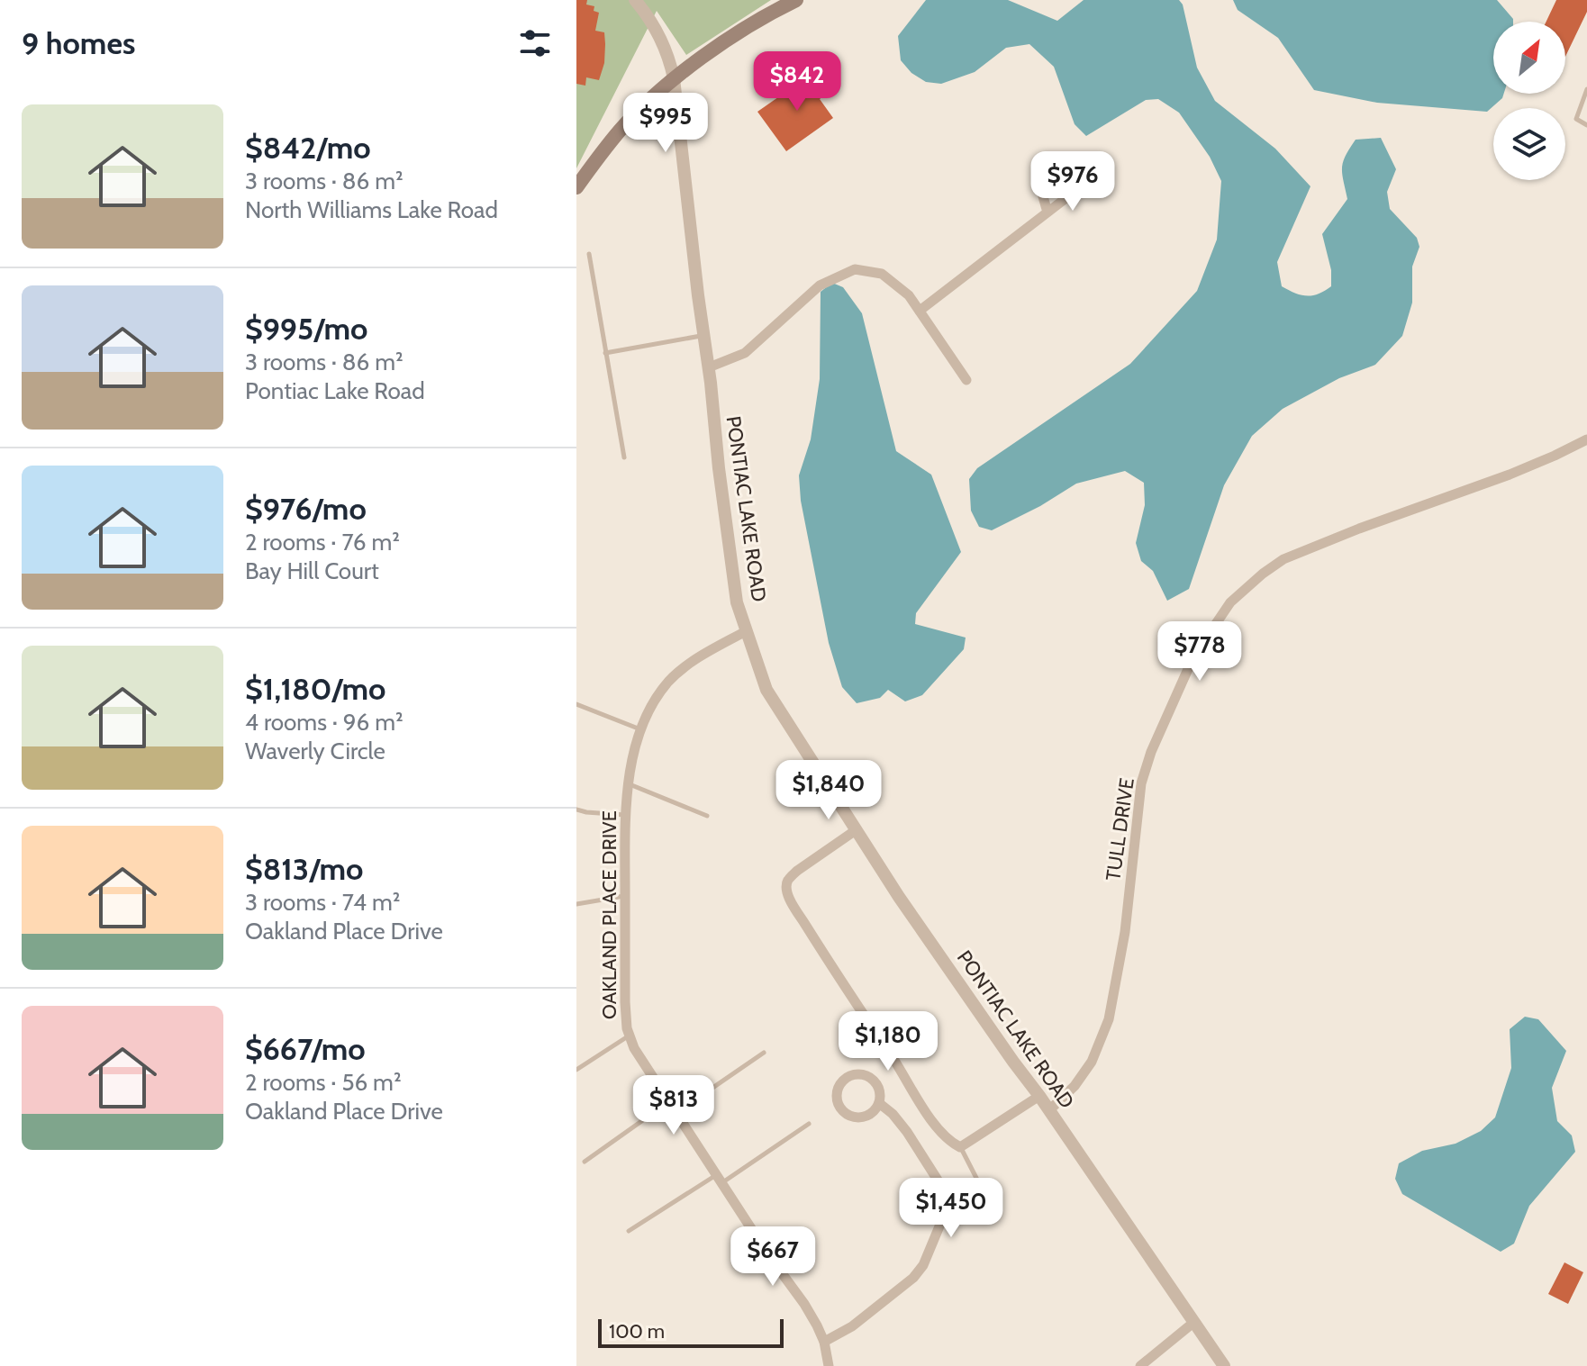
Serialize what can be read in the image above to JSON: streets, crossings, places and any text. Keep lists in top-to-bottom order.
{
  "streets": {
    "street": ["PONTIAC LAKE ROAD", "TULL DRIVE", "OAKLAND PLACE DRIVE"]
  },
  "crossings": [
    ["PONTIAC LAKE ROAD", "TULL DRIVE"],
    ["PONTIAC LAKE ROAD", "OAKLAND PLACE DRIVE"]
  ],
  "scale_bar": "100 m",
  "north": "top right",
  "page": {
    "heading": "9 homes",
    "price": [
      "$842",
      "$995",
      "$976",
      "$778",
      "$1,840",
      "$1,180",
      "$813",
      "$1,450",
      "$667"
    ],
    "list": [
      {
        "name": "$842/mo",
        "note": "3 rooms · 86 m² · North Williams Lake Road"
      },
      {
        "name": "$995/mo",
        "note": "3 rooms · 86 m² · Pontiac Lake Road"
      },
      {
        "name": "$976/mo",
        "note": "2 rooms · 76 m² · Bay Hill Court"
      },
      {
        "name": "$1,180/mo",
        "note": "4 rooms · 96 m² · Waverly Circle"
      },
      {
        "name": "$813/mo",
        "note": "3 rooms · 74 m² · Oakland Place Drive"
      },
      {
        "name": "$667/mo",
        "note": "2 rooms · 56 m² · Oakland Place Drive"
      }
    ],
    "scale": "100 m"
  }
}
